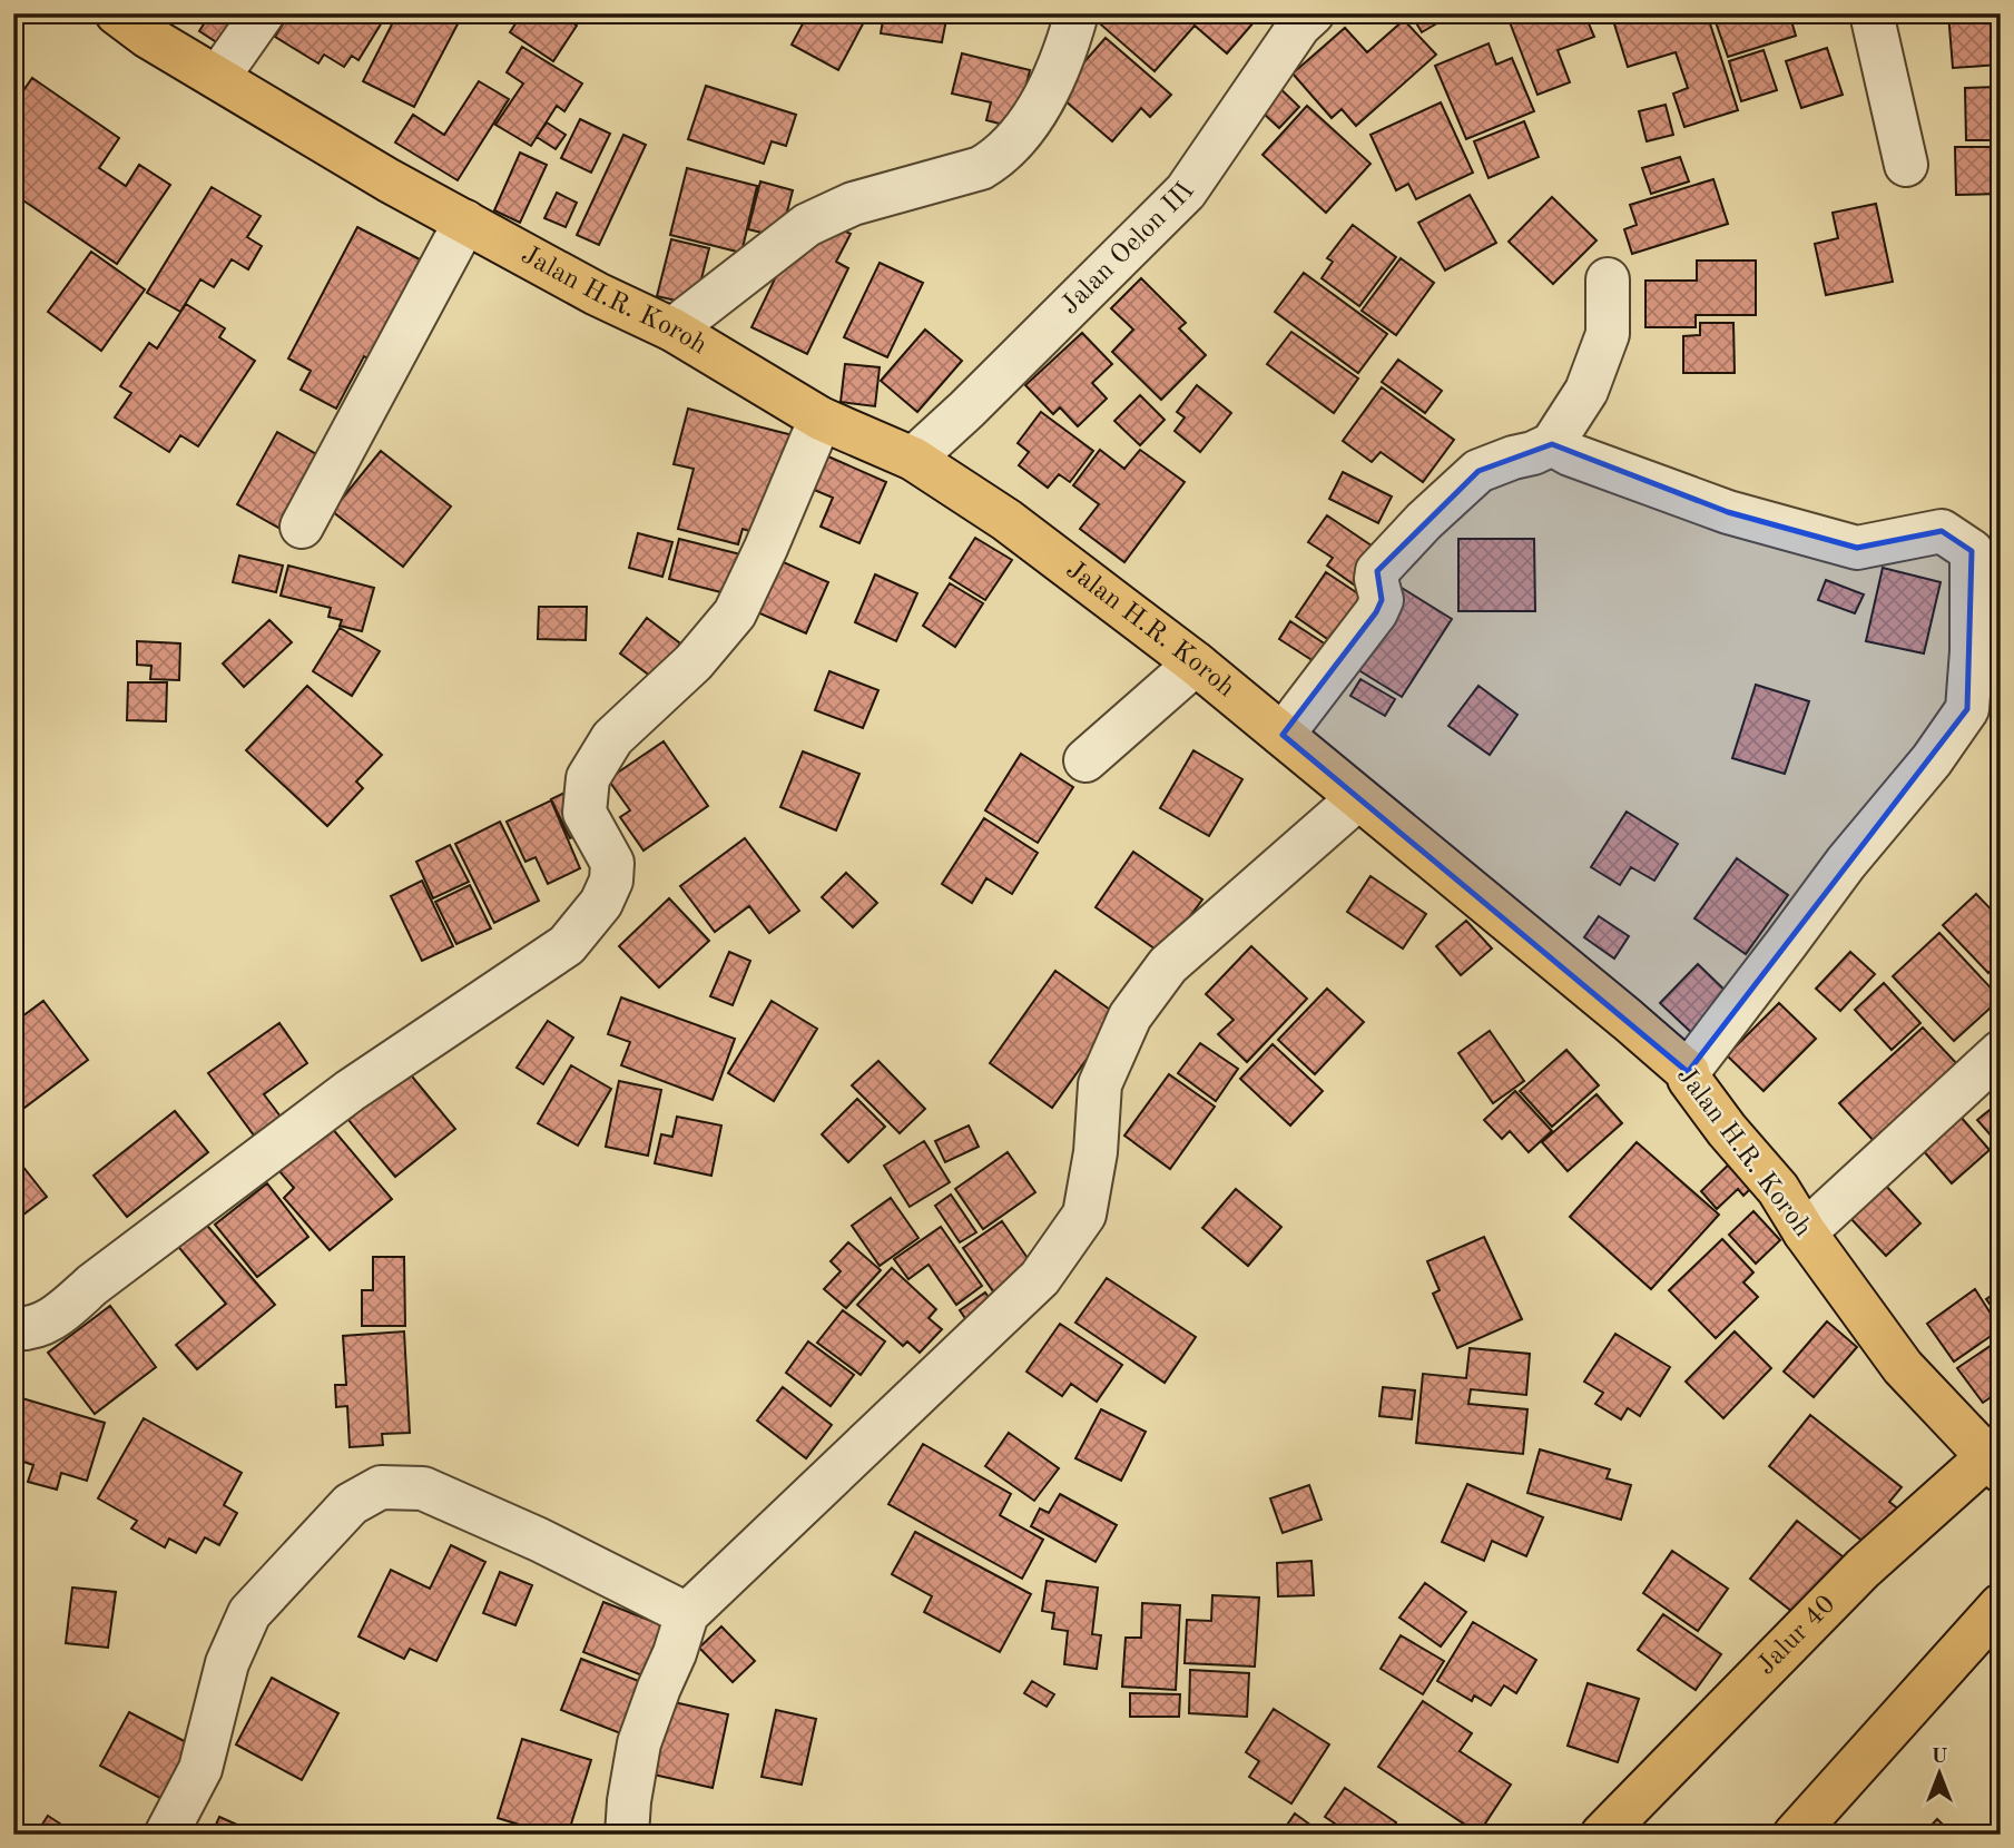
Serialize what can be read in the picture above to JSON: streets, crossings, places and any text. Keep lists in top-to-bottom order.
{
  "streets": {
    "main road": ["Jalan H.R. Koroh", "Jalur 40"],
    "street": ["Jalan Oelon III"]
  },
  "crossings": [
    ["Jalan Oelon III", "Jalan H.R. Koroh"],
    ["Jalan H.R. Koroh", "Jalur 40"]
  ],
  "north": "top"
}
